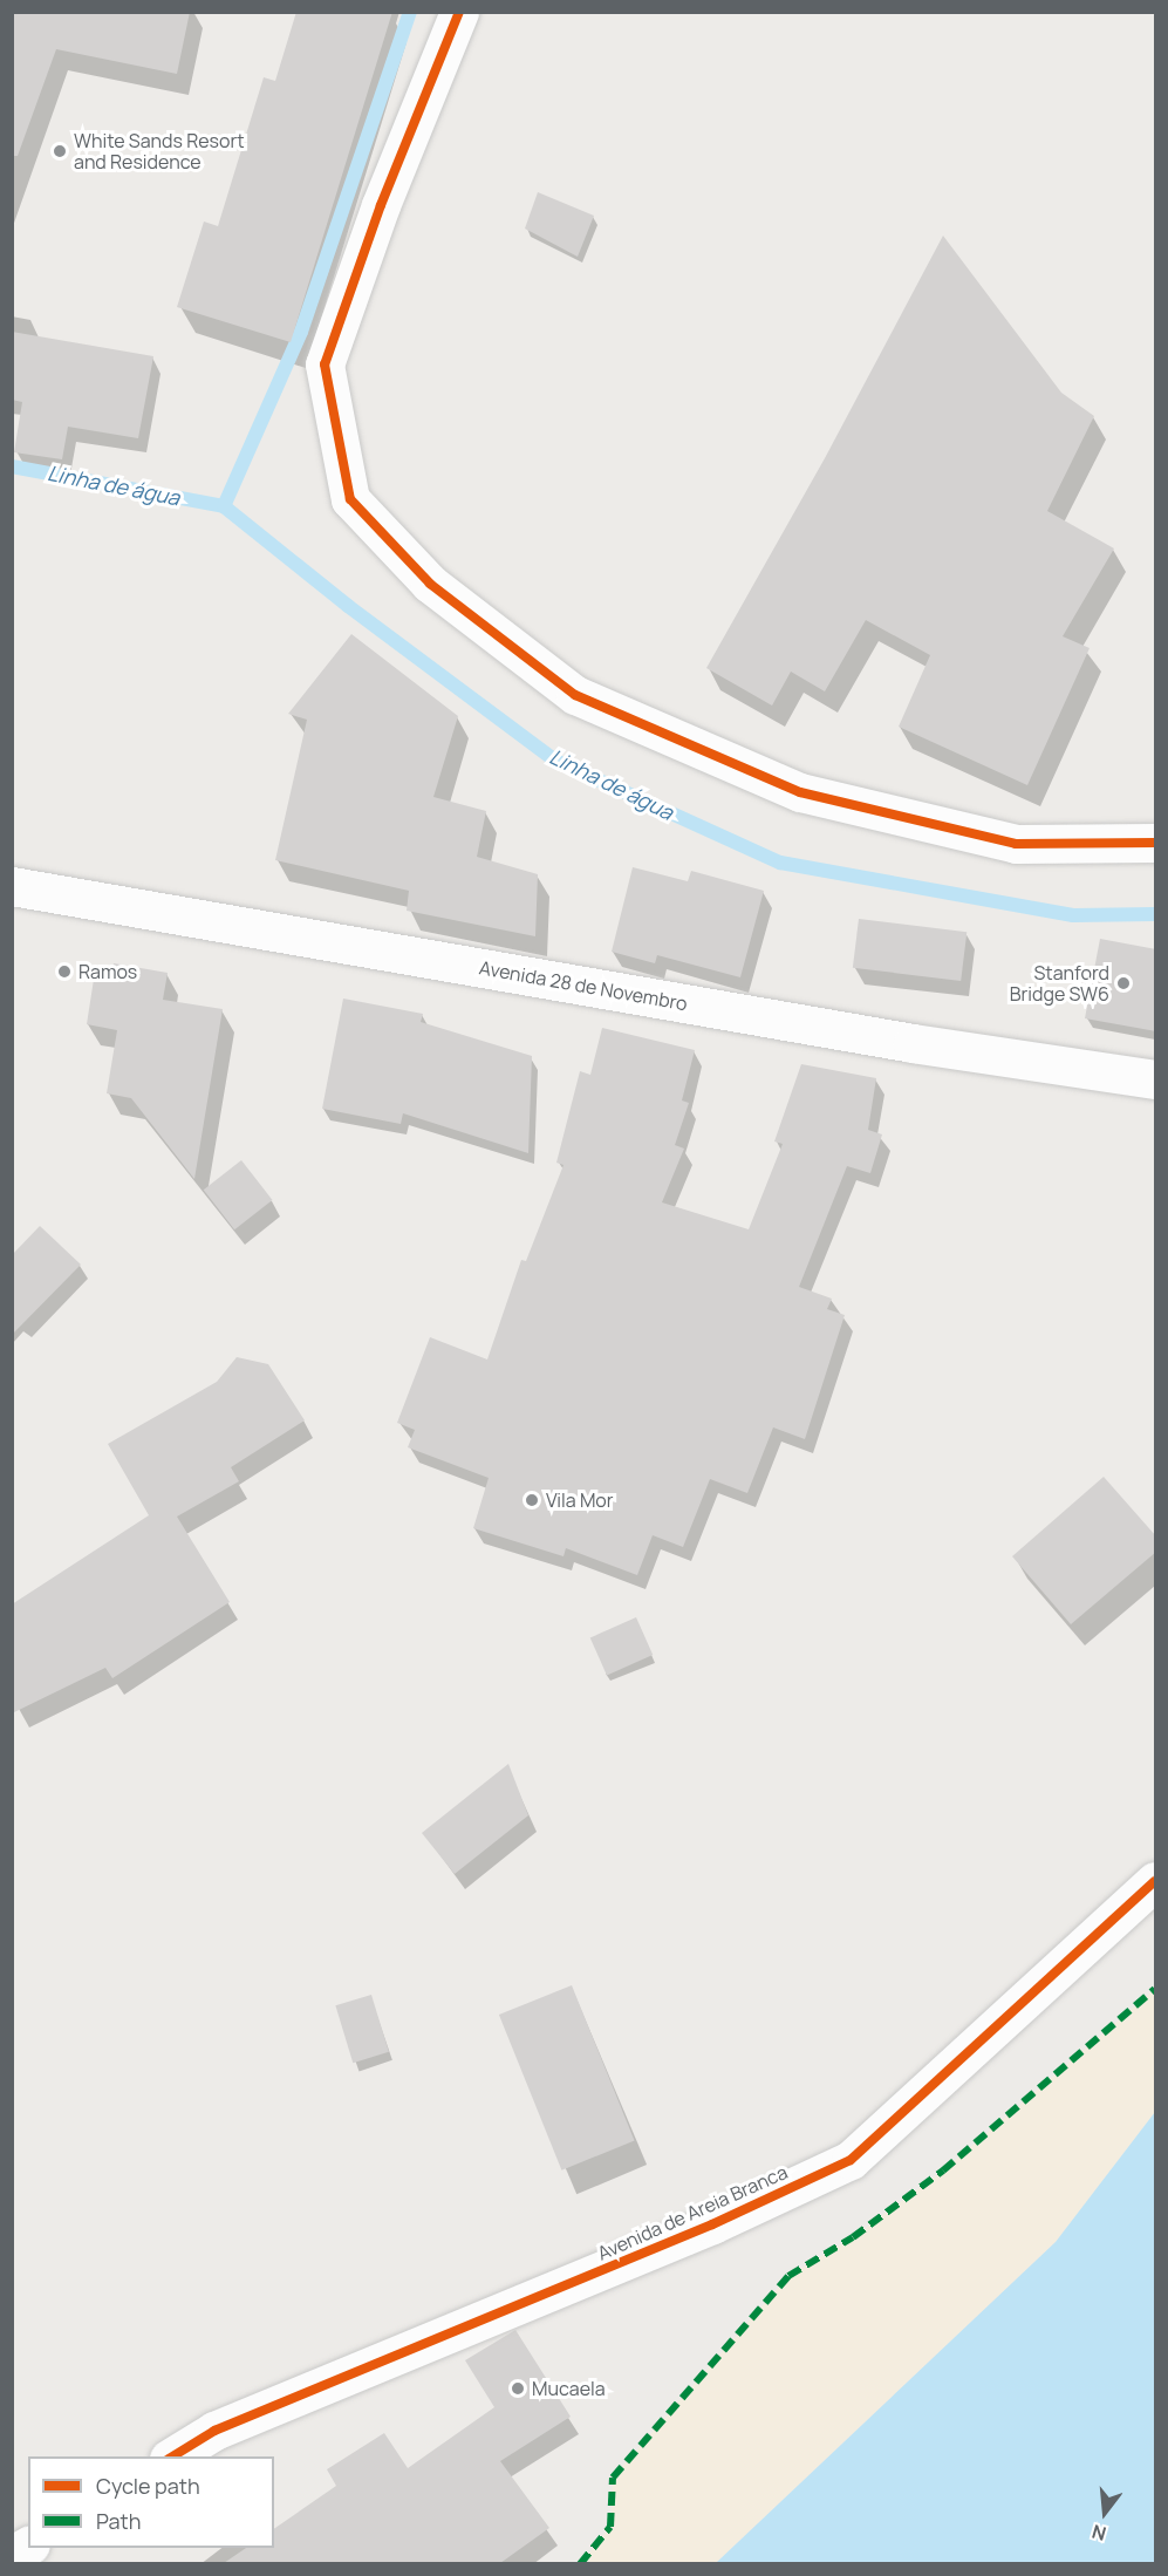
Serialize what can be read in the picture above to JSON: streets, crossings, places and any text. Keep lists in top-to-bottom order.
{
  "streets": {
    "street": ["Avenida 28 de Novembro", "Avenida de Areia Branca"]
  },
  "water": ["Linha de água"],
  "places": [
    "White Sands Resort and Residence",
    "Ramos",
    "Stanford Bridge SW6",
    "Vila Mor",
    "Mucaela"
  ],
  "legend": ["Cycle path", "Path"],
  "north": "bottom"
}
